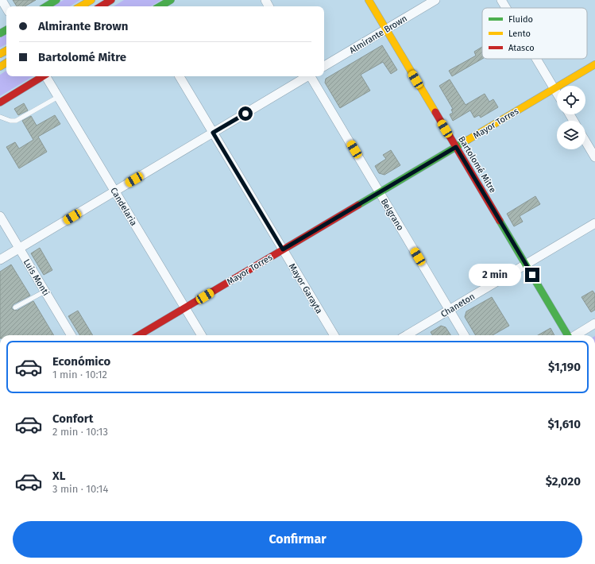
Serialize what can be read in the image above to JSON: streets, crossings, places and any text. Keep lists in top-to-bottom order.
{
  "streets": {
    "street": [
      "Almirante Brown",
      "Mayor Torres",
      "Bartolomé Mitre",
      "Candelaria",
      "Belgrano",
      "Luis Monti",
      "Mayor Garayta",
      "Chaneton"
    ]
  },
  "crossings": [
    ["Almirante Brown", "Bartolomé Mitre"],
    ["Mayor Torres", "Bartolomé Mitre"],
    ["Mayor Torres", "Candelaria"],
    ["Mayor Torres", "Belgrano"],
    ["Mayor Torres", "Mayor Garayta"],
    ["Bartolomé Mitre", "Chaneton"],
    ["Belgrano", "Chaneton"]
  ],
  "legend": ["Fluido", "Lento", "Atasco"],
  "page": {
    "banner": ["Almirante Brown", "Bartolomé Mitre"],
    "bubble": "2 min",
    "list": [
      {
        "name": "Económico",
        "note": "1 min · 10:12",
        "value": "$1,190"
      },
      {
        "name": "Confort",
        "note": "2 min · 10:13",
        "value": "$1,610"
      },
      {
        "name": "XL",
        "note": "3 min · 10:14",
        "value": "$2,020"
      }
    ],
    "buttons": "Confirmar"
  }
}
